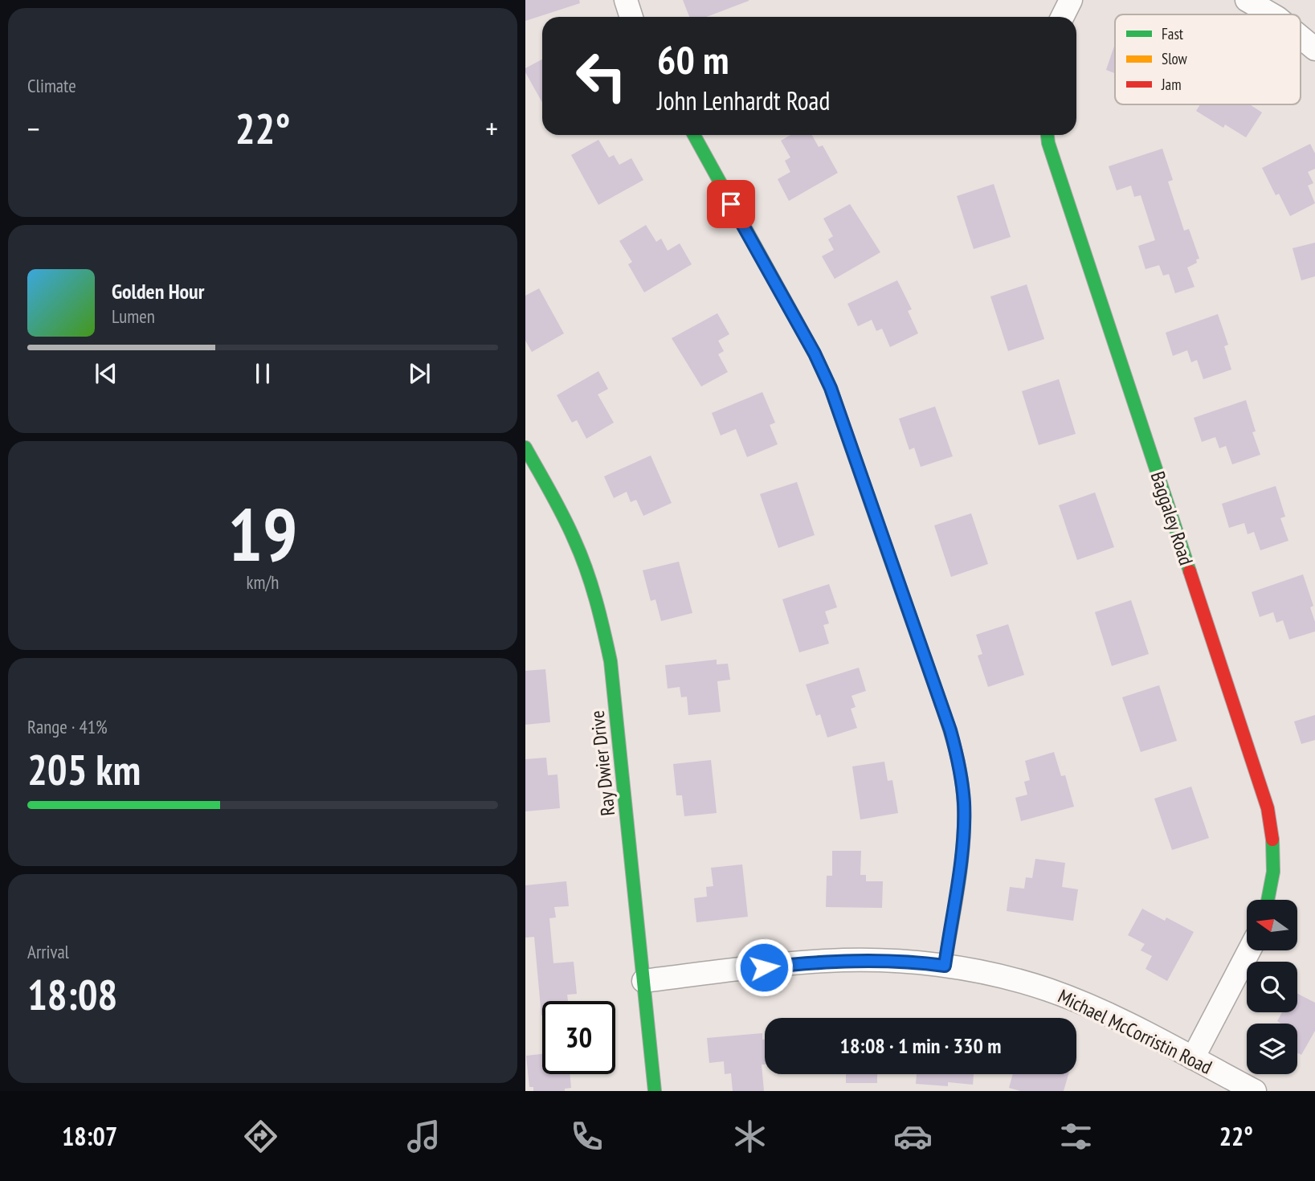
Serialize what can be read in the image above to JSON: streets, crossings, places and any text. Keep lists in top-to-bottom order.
{
  "streets": {
    "street": ["Baggaley Road", "Ray Dwier Drive", "Michael McCorristin Road"]
  },
  "crossings": [
    ["Ray Dwier Drive", "Michael McCorristin Road"]
  ],
  "legend": ["Fast", "Slow", "Jam"],
  "north": "left",
  "page": {
    "tile": [
      "Climate",
      ["19", "km/h"],
      ["Range · 41%", "205 km"],
      ["Arrival", "18:08"]
    ],
    "turn": ["60 m", "John Lenhardt Road"],
    "heat": ["−", "22°", "+"],
    "song": ["Golden Hour", "Lumen"],
    "limit": "30",
    "trip": "18:08 · 1 min · 330 m",
    "tabs": ["18:07", "22°"]
  }
}
